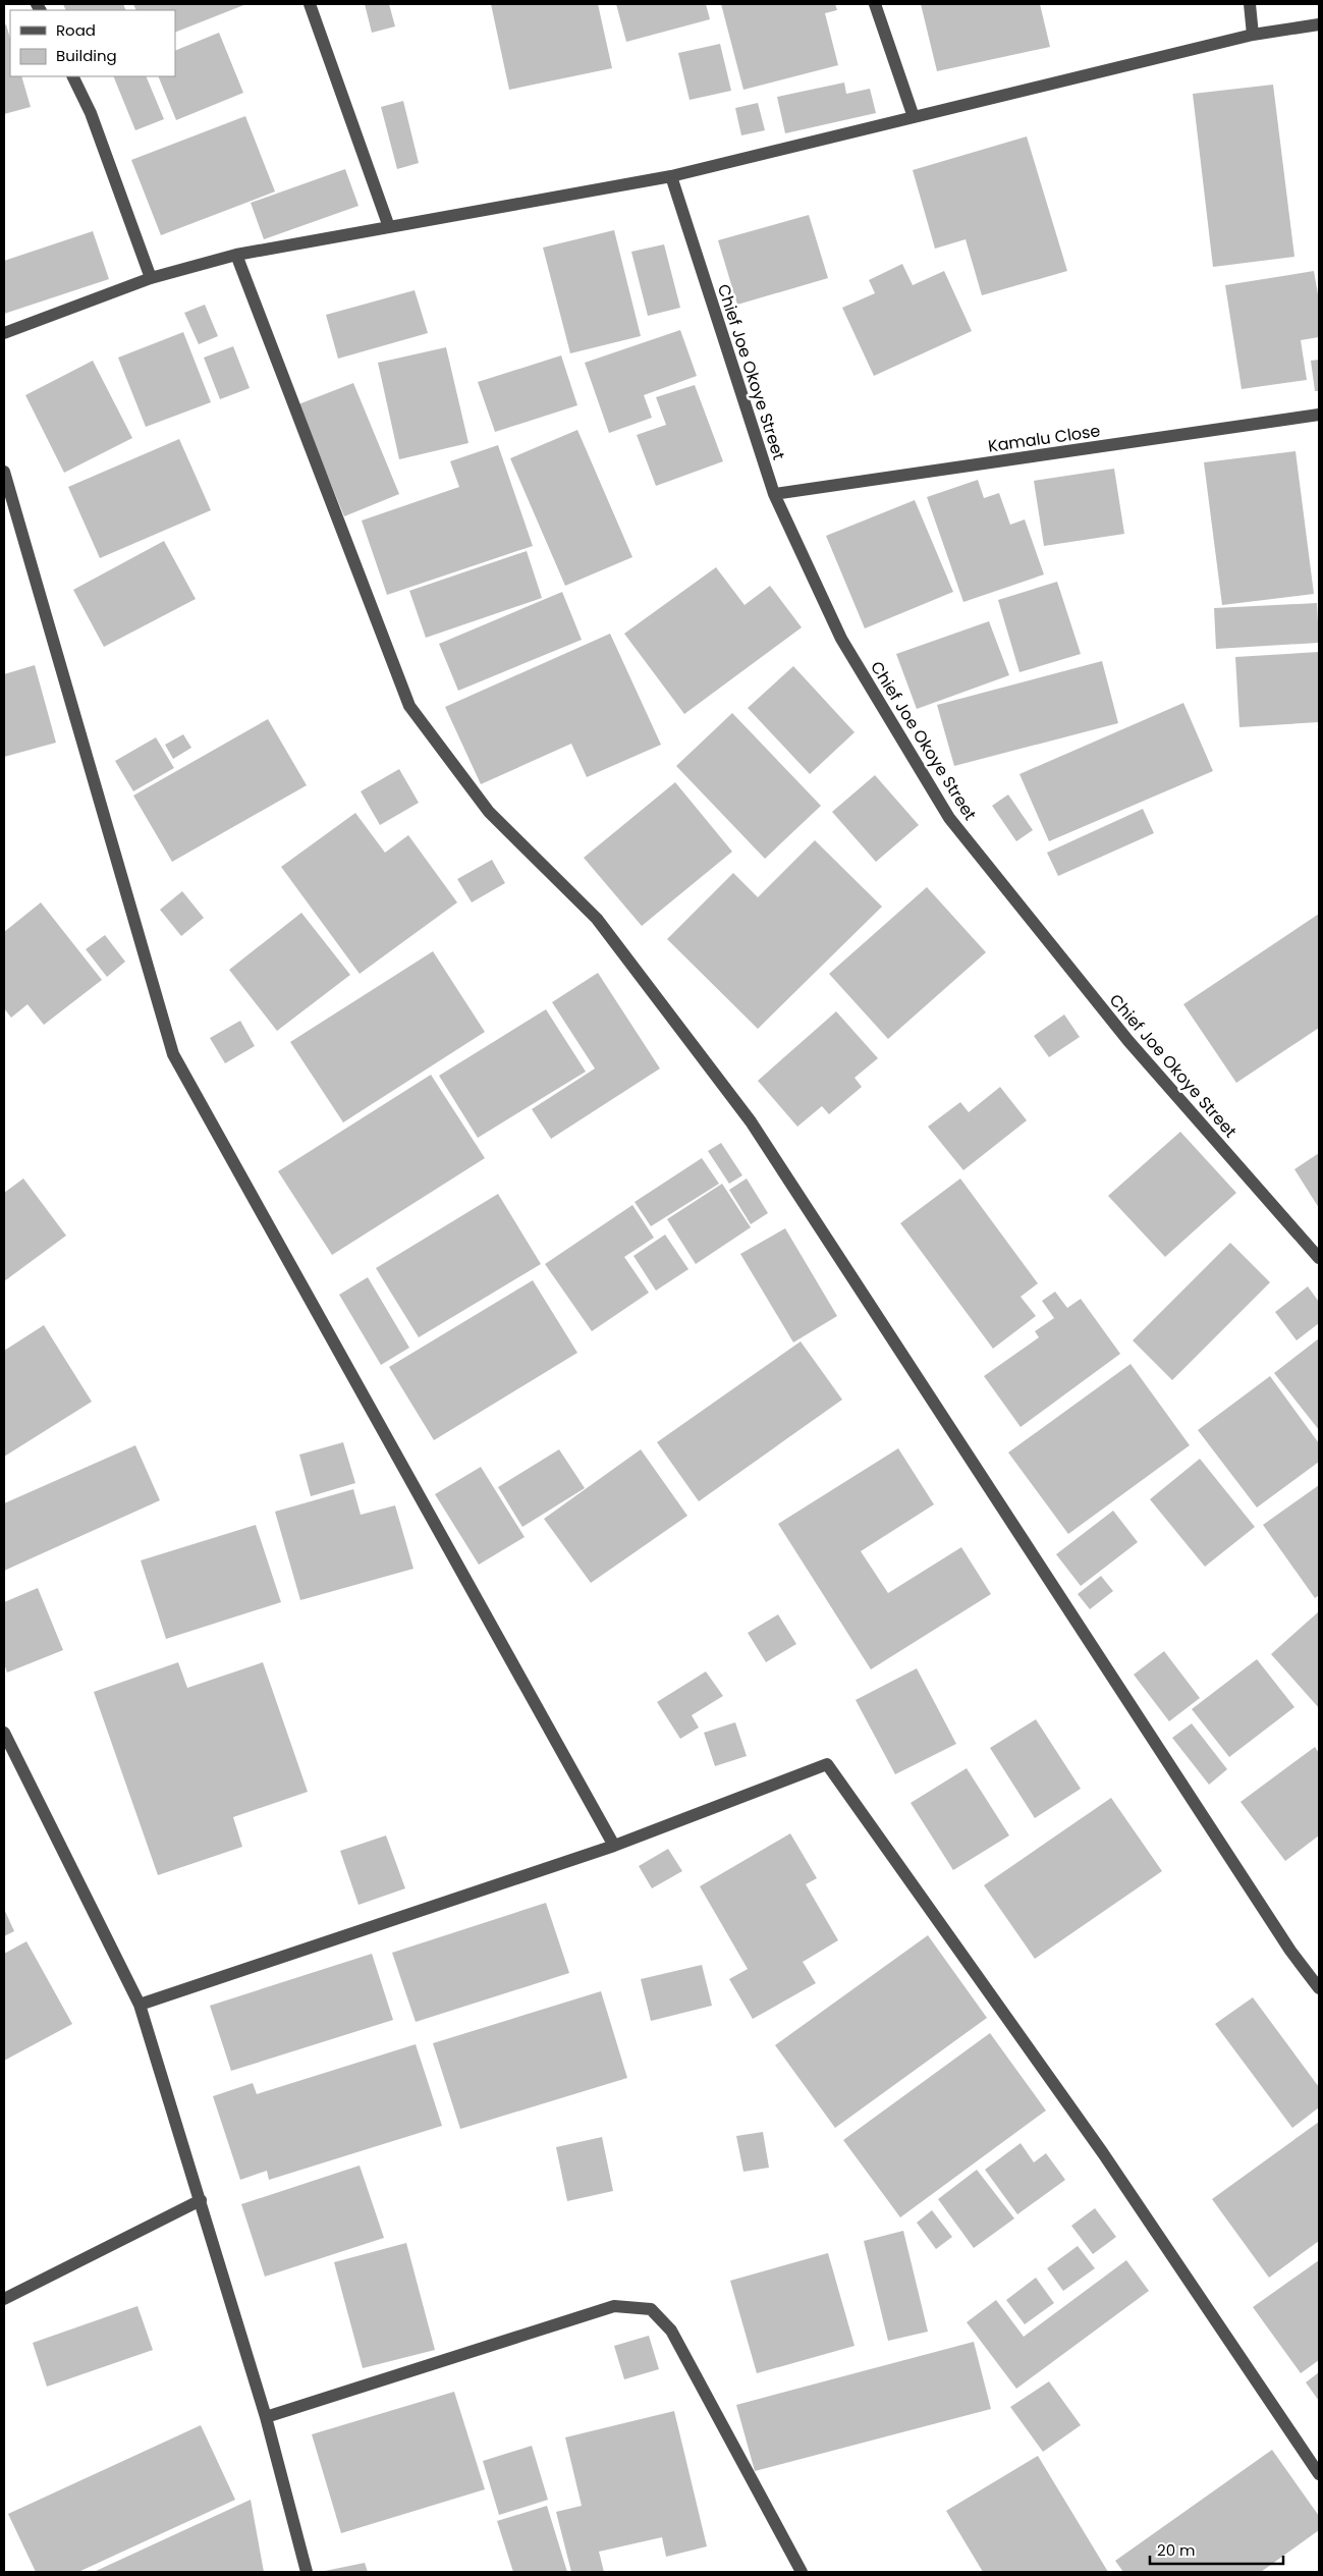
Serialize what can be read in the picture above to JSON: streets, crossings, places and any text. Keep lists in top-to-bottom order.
{
  "streets": {
    "street": ["Chief Joe Okoye Street", "Kamalu Close"]
  },
  "crossings": [
    ["Chief Joe Okoye Street", "Kamalu Close"]
  ],
  "legend": ["Road", "Building"],
  "scale_bar": "20 m"
}
